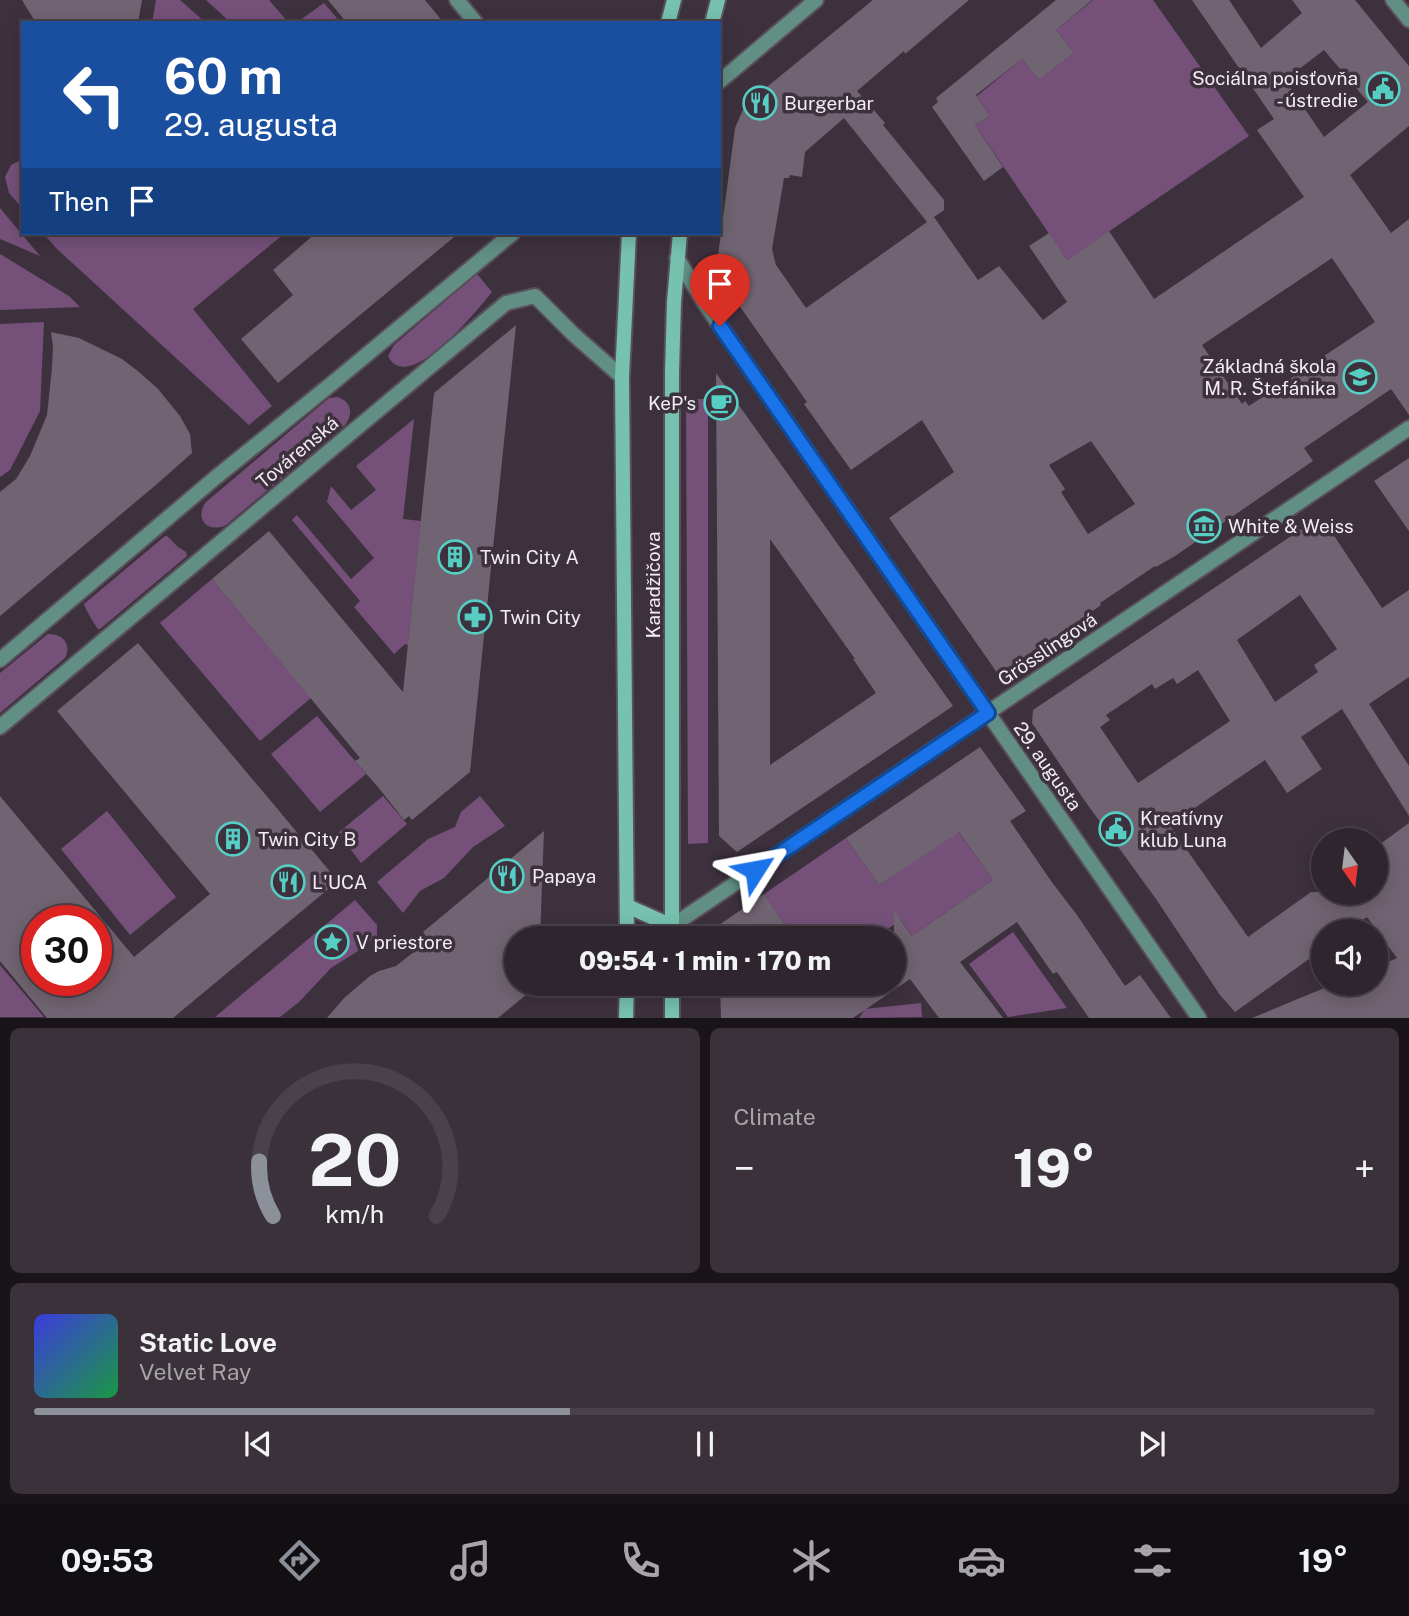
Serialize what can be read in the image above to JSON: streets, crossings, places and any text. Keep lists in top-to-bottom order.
{
  "streets": {
    "main road": ["Karadžičova"],
    "street": ["Továrenská", "Grösslingová", "29. augusta"]
  },
  "crossings": [
    ["Továrenská", "Karadžičova"],
    ["Karadžičova", "29. augusta"],
    ["Grösslingová", "29. augusta"]
  ],
  "places": {
    "public building": ["Sociálna poisťovňa - ústredie", "Kreatívny klub Luna"],
    "restaurant": ["Burgerbar", "Papaya", "L'UCA"],
    "school or university": ["Základná škola M. R. Štefánika"],
    "cafe": ["KeP's"],
    "museum": ["White & Weiss"],
    "building": ["Twin City A", "Twin City B"],
    "pharmacy": ["Twin City"],
    "place": ["V priestore"]
  },
  "north": "bottom",
  "page": {
    "turn": ["60 m", "29. augusta"],
    "then": "Then",
    "limit": "30",
    "trip": "09:54 · 1 min · 170 m",
    "tile": "Climate",
    "heat": ["−", "19°", "+"],
    "song": ["Static Love", "Velvet Ray"],
    "tabs": ["09:53", "19°"],
    "gauge": ["20", "km/h"]
  }
}
